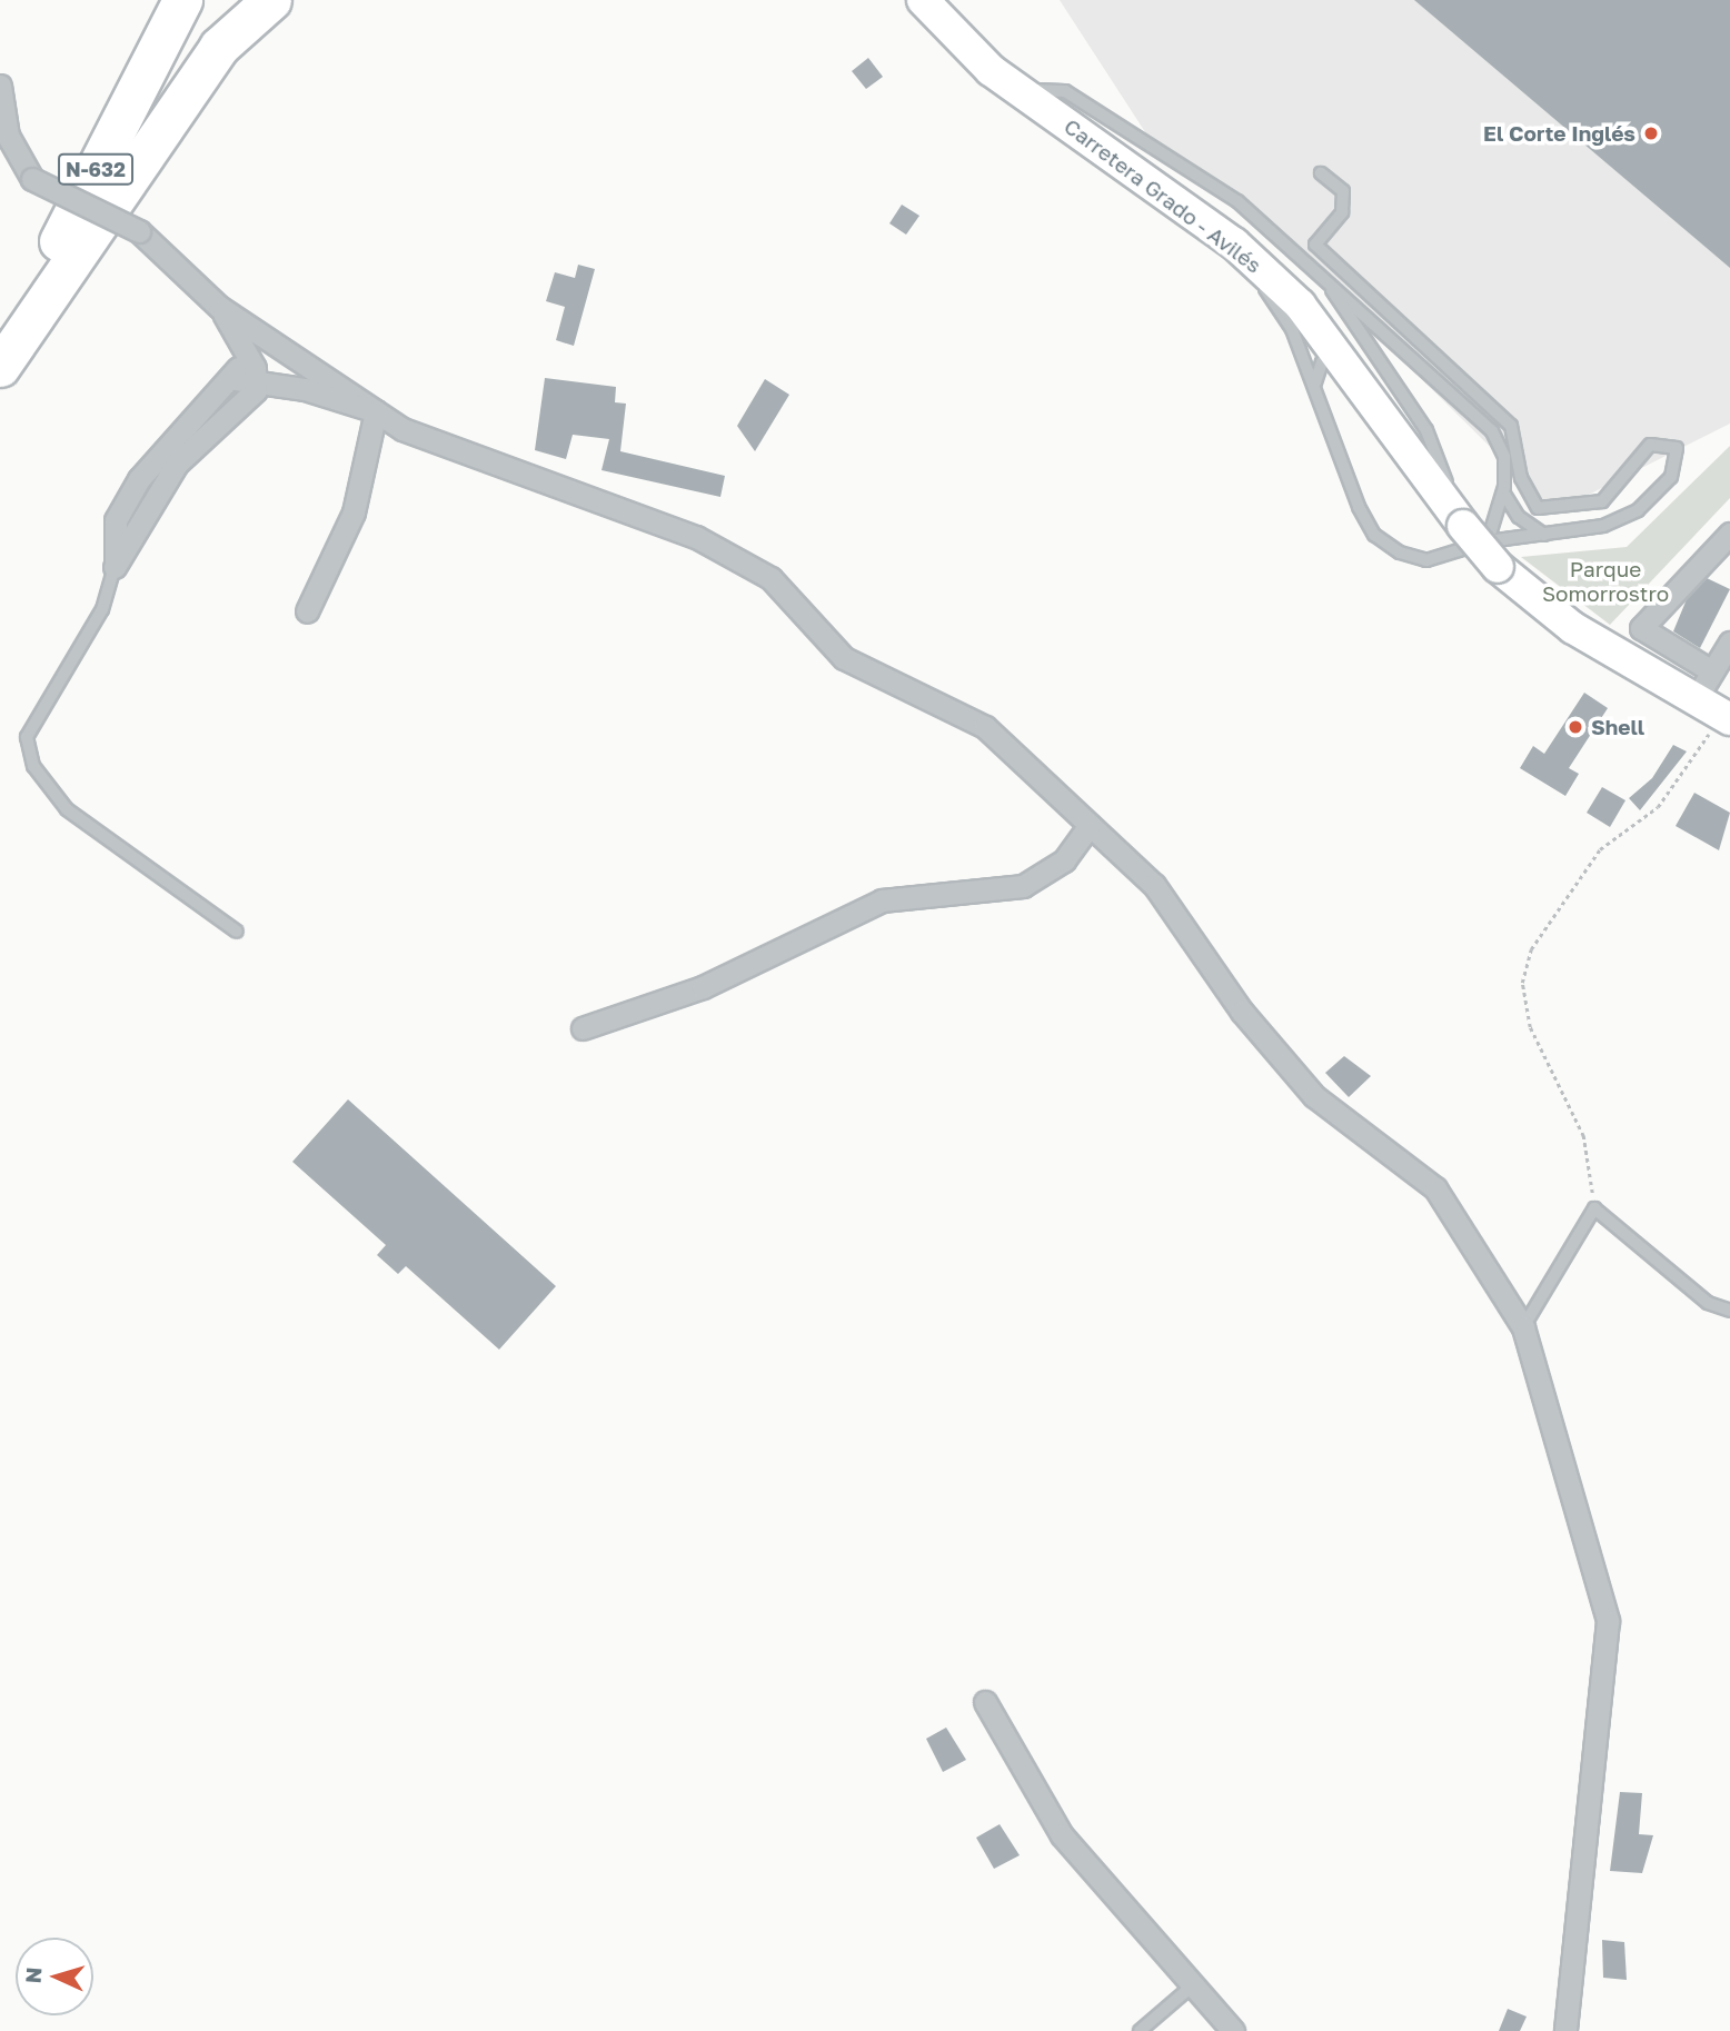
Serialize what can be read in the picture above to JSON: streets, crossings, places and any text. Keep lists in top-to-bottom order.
{
  "streets": {
    "highway": ["N-632"],
    "main road": ["Carretera Grado - Avilés"]
  },
  "parks": ["Parque Somorrostro"],
  "places": ["El Corte Inglés", "Shell"],
  "north": "left"
}
